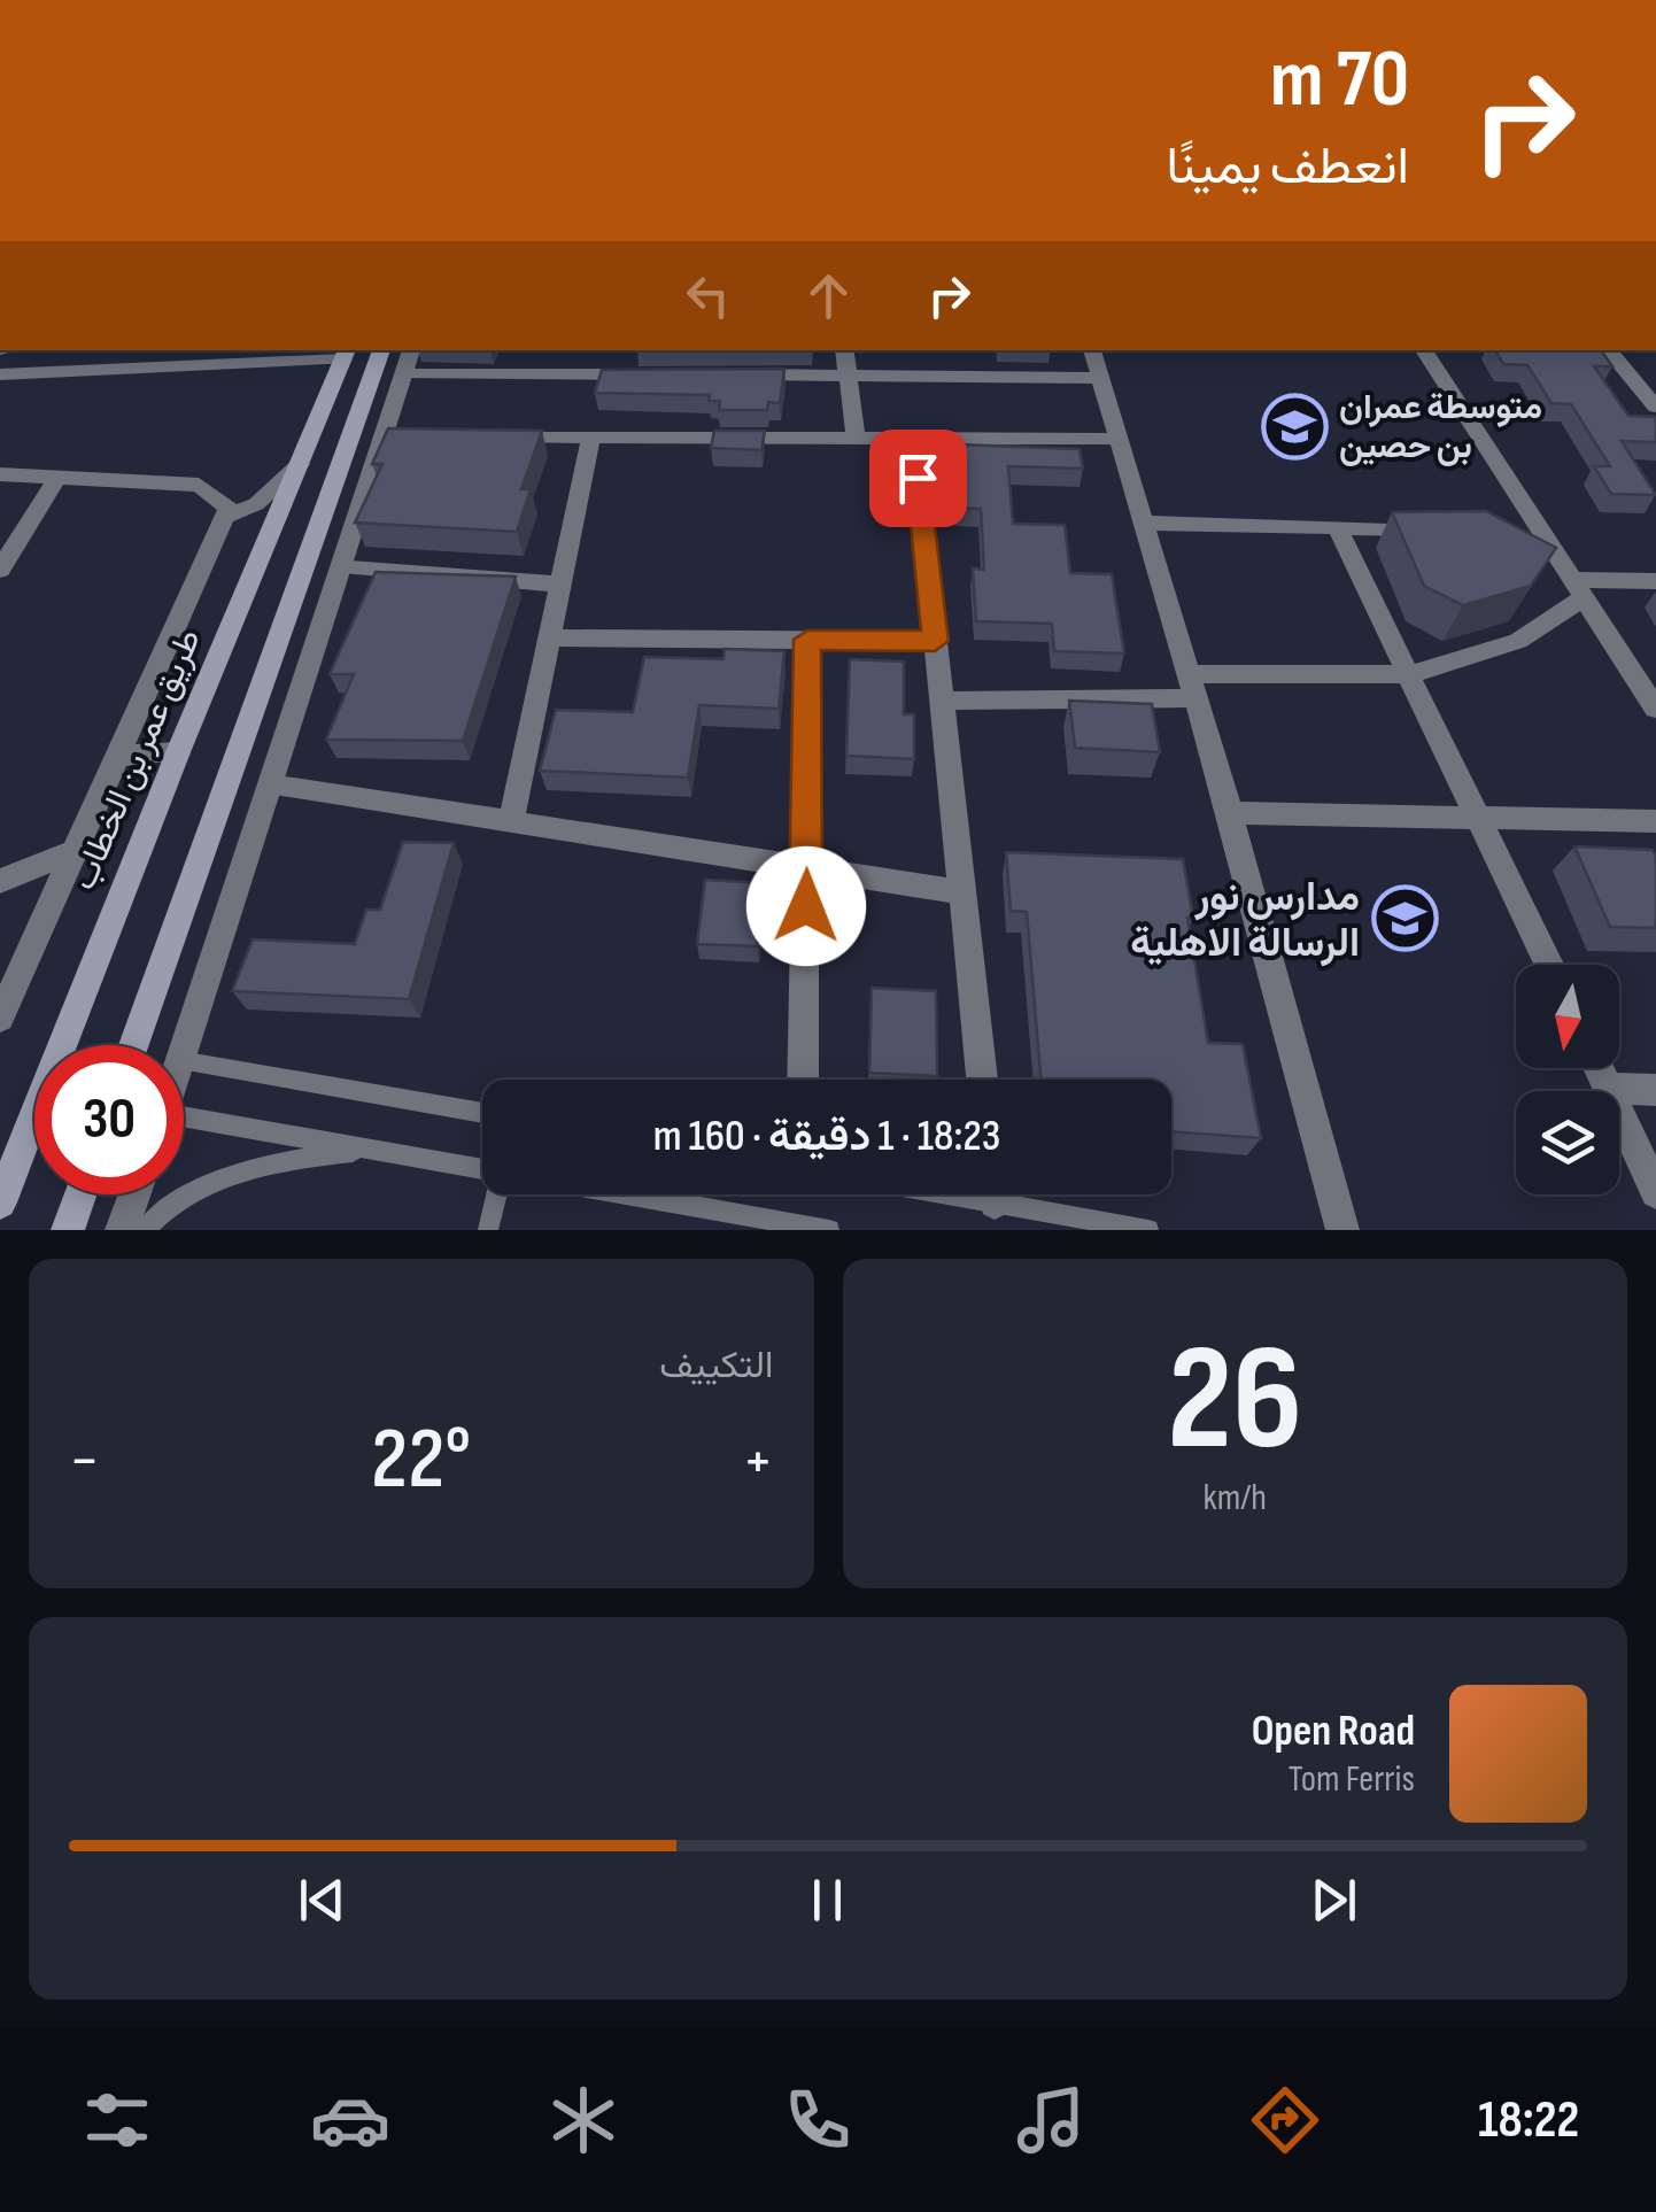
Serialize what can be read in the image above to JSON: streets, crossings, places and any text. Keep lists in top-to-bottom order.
{
  "streets": {
    "main road": ["طريق عمر بن الخطاب"]
  },
  "places": {
    "school or university": ["متوسطة عمران بن حصين", "مدارس نور الرسالة الاهلية"]
  },
  "north": "bottom",
  "page": {
    "turn": ["70 m", "انعطف يمينًا"],
    "limit": "30",
    "trip": "18:23 · 1 دقيقة · 160 m",
    "tile": [
      ["26", "km/h"],
      "التكييف"
    ],
    "heat": ["−", "22°", "+"],
    "song": ["Open Road", "Tom Ferris"],
    "tabs": "18:22"
  }
}
